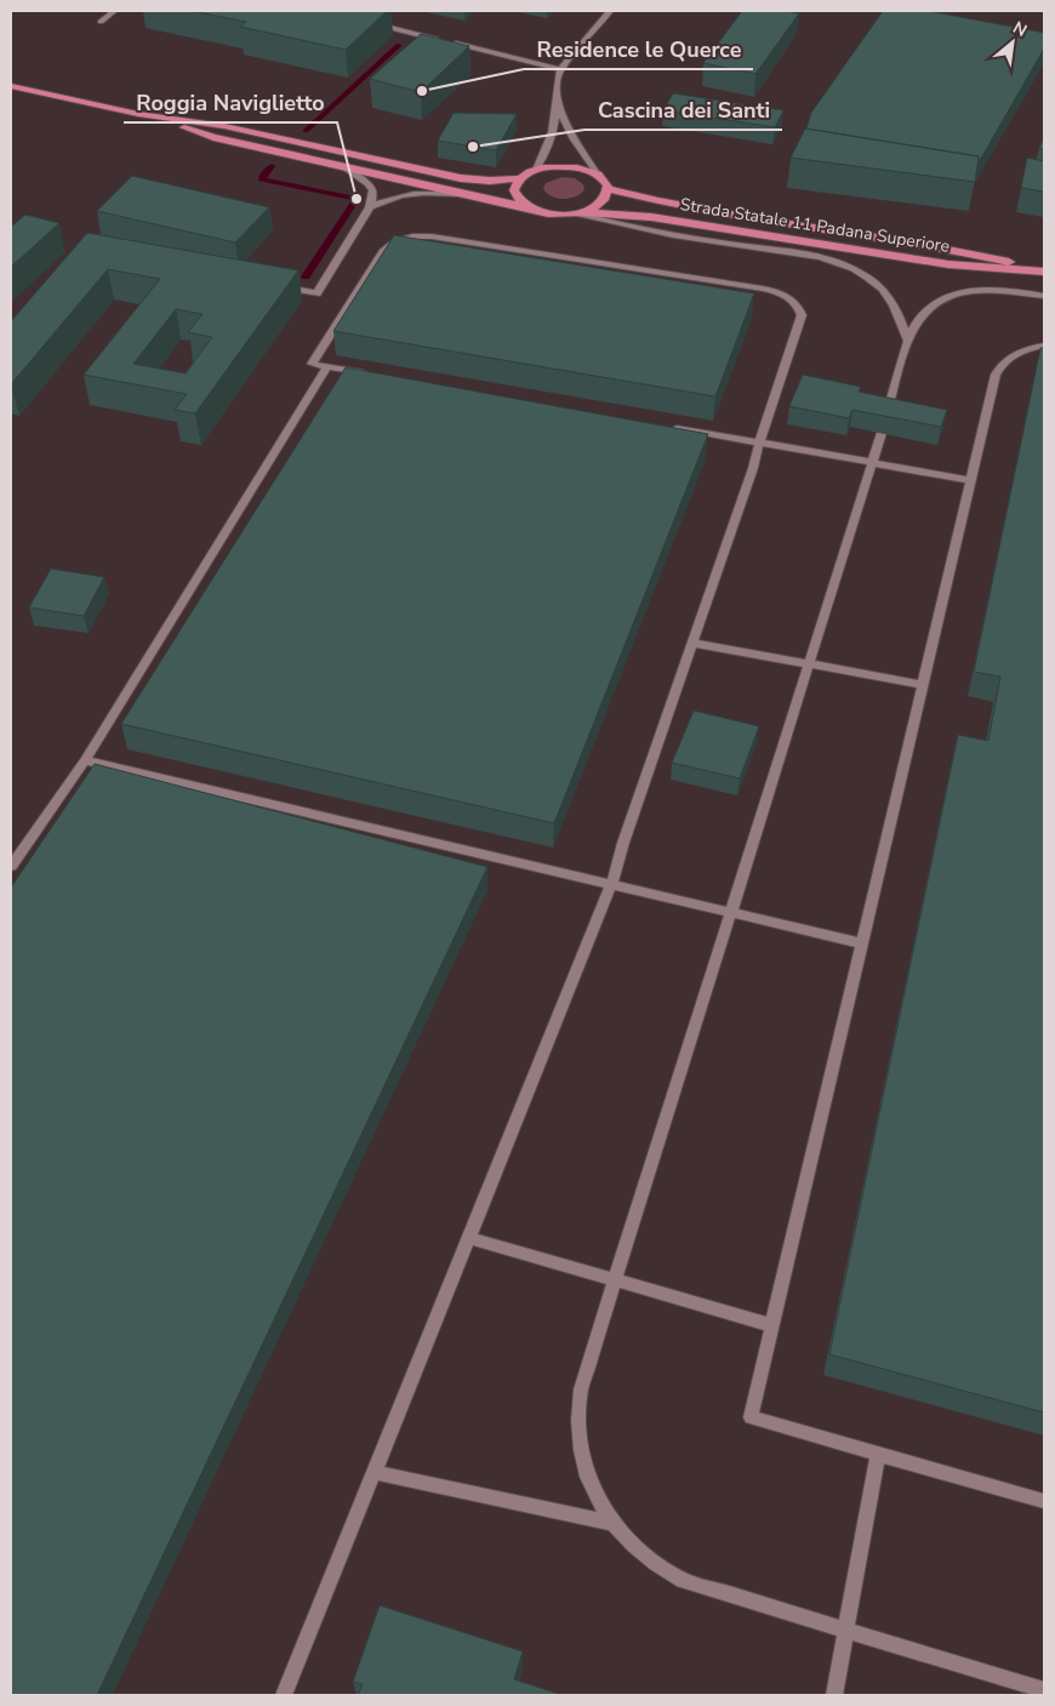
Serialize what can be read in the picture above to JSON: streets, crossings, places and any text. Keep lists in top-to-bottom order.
{
  "streets": {
    "main road": ["Strada Statale 11 Padana Superiore"]
  },
  "places": ["Residence le Querce", "Cascina dei Santi", "Roggia Naviglietto"],
  "north": "top right"
}
